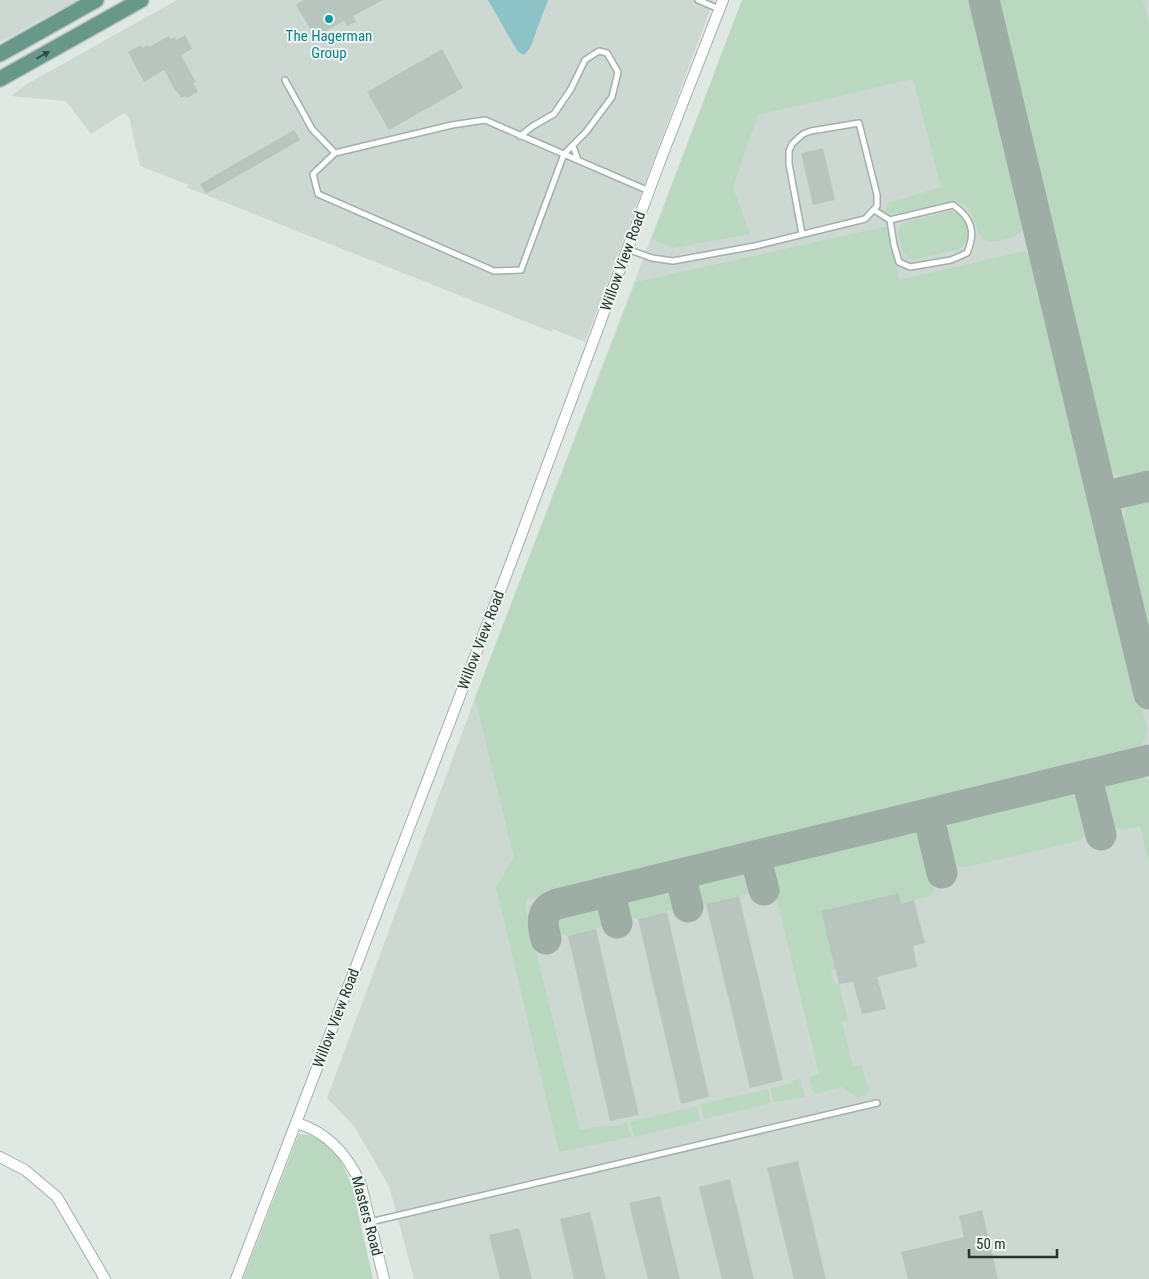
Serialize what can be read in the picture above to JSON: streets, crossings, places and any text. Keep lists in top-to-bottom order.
{
  "streets": {
    "street": ["Willow View Road", "Masters Road"]
  },
  "crossings": [
    ["Willow View Road", "Masters Road"]
  ],
  "places": ["The Hagerman Group"],
  "scale_bar": "50 m"
}
